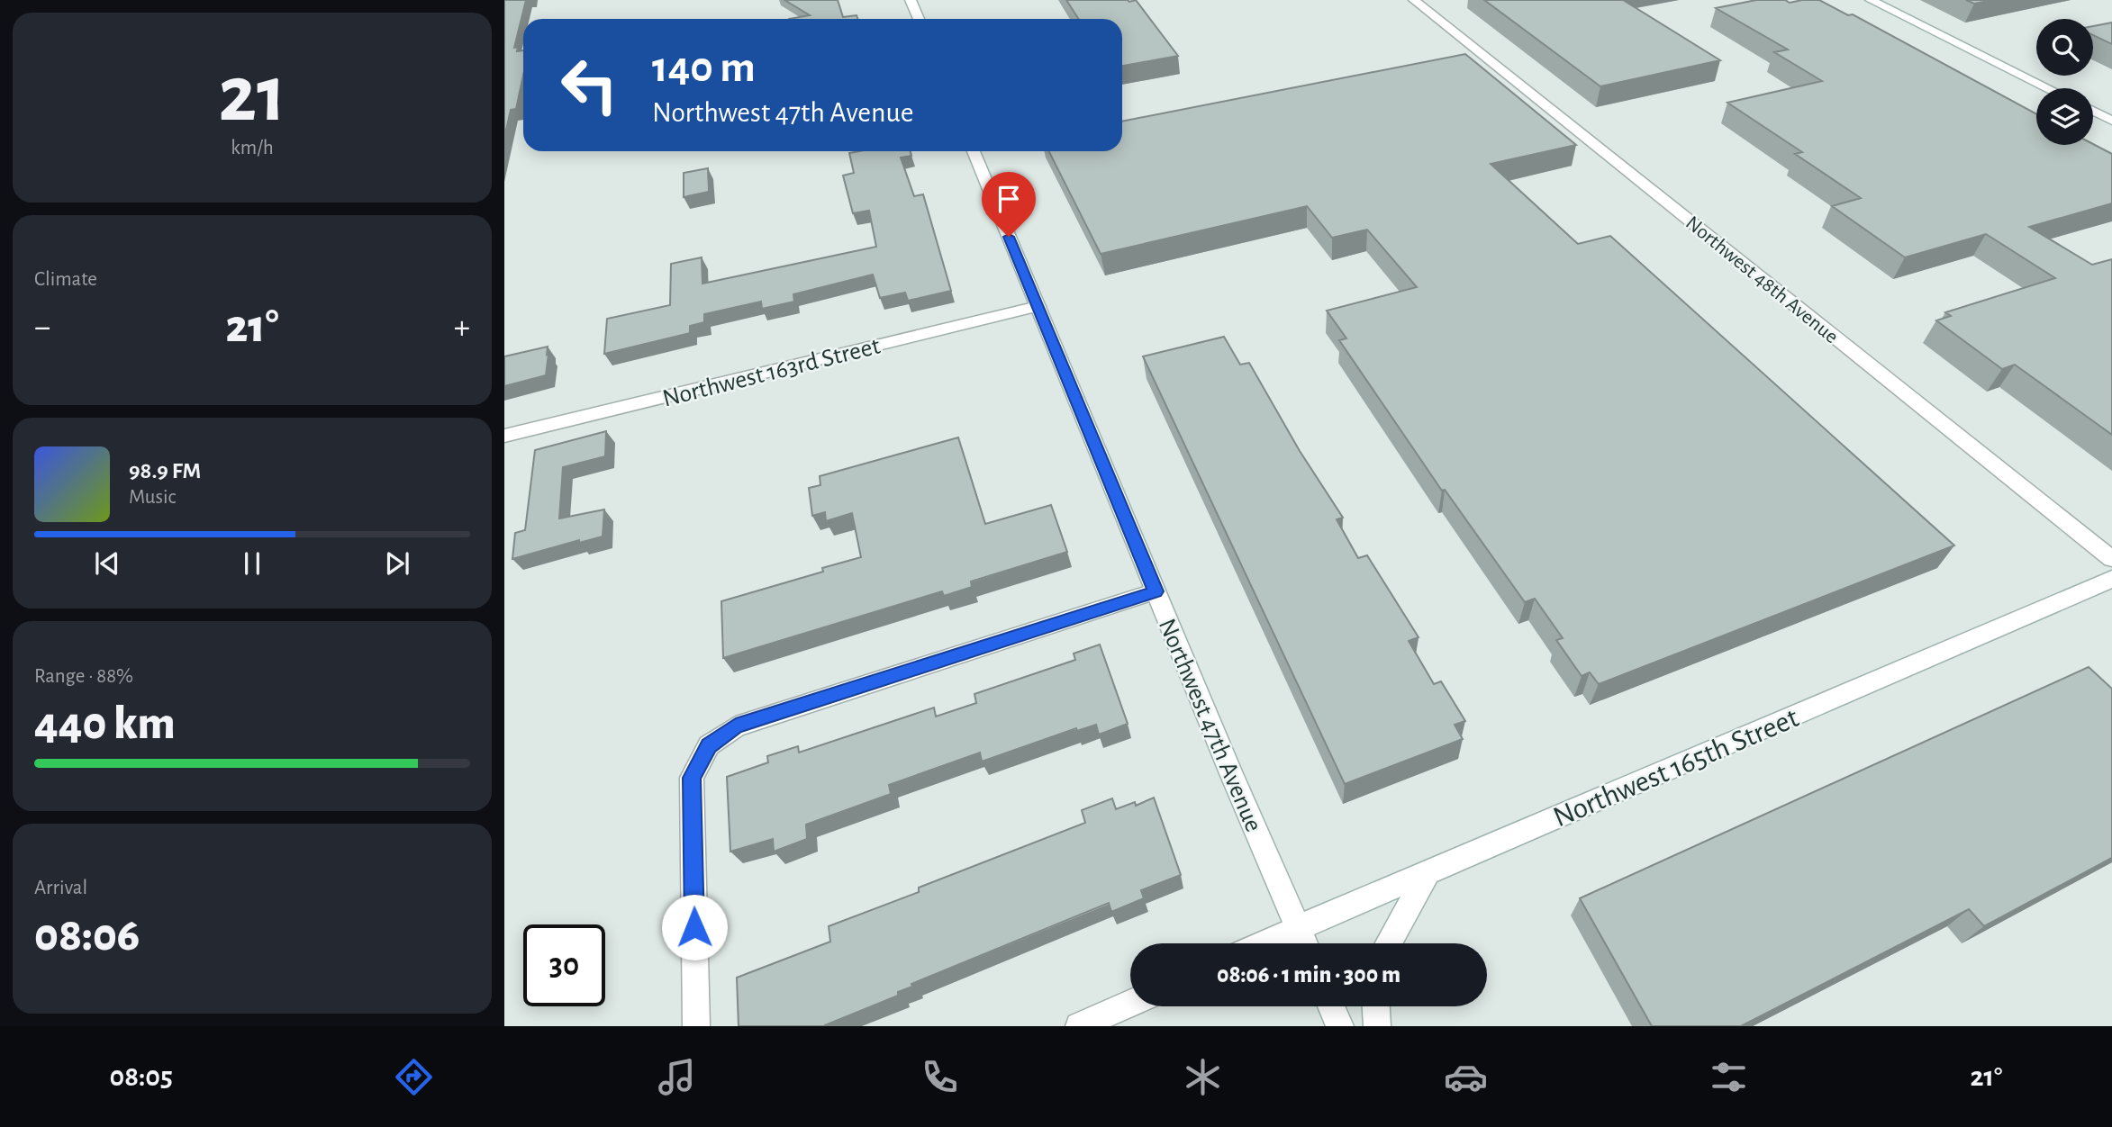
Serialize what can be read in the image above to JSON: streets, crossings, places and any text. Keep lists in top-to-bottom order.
{
  "streets": {
    "street": [
      "Northwest 48th Avenue",
      "Northwest 163rd Street",
      "Northwest 47th Avenue",
      "Northwest 165th Street"
    ]
  },
  "crossings": [
    ["Northwest 163rd Street", "Northwest 47th Avenue"],
    ["Northwest 47th Avenue", "Northwest 165th Street"]
  ],
  "page": {
    "tile": [
      ["21", "km/h"],
      "Climate",
      ["Range · 88%", "440 km"],
      ["Arrival", "08:06"]
    ],
    "turn": ["140 m", "Northwest 47th Avenue"],
    "heat": ["−", "21°", "+"],
    "song": ["98.9 FM", "Music"],
    "limit": "30",
    "trip": "08:06 · 1 min · 300 m",
    "tabs": ["08:05", "21°"]
  }
}
